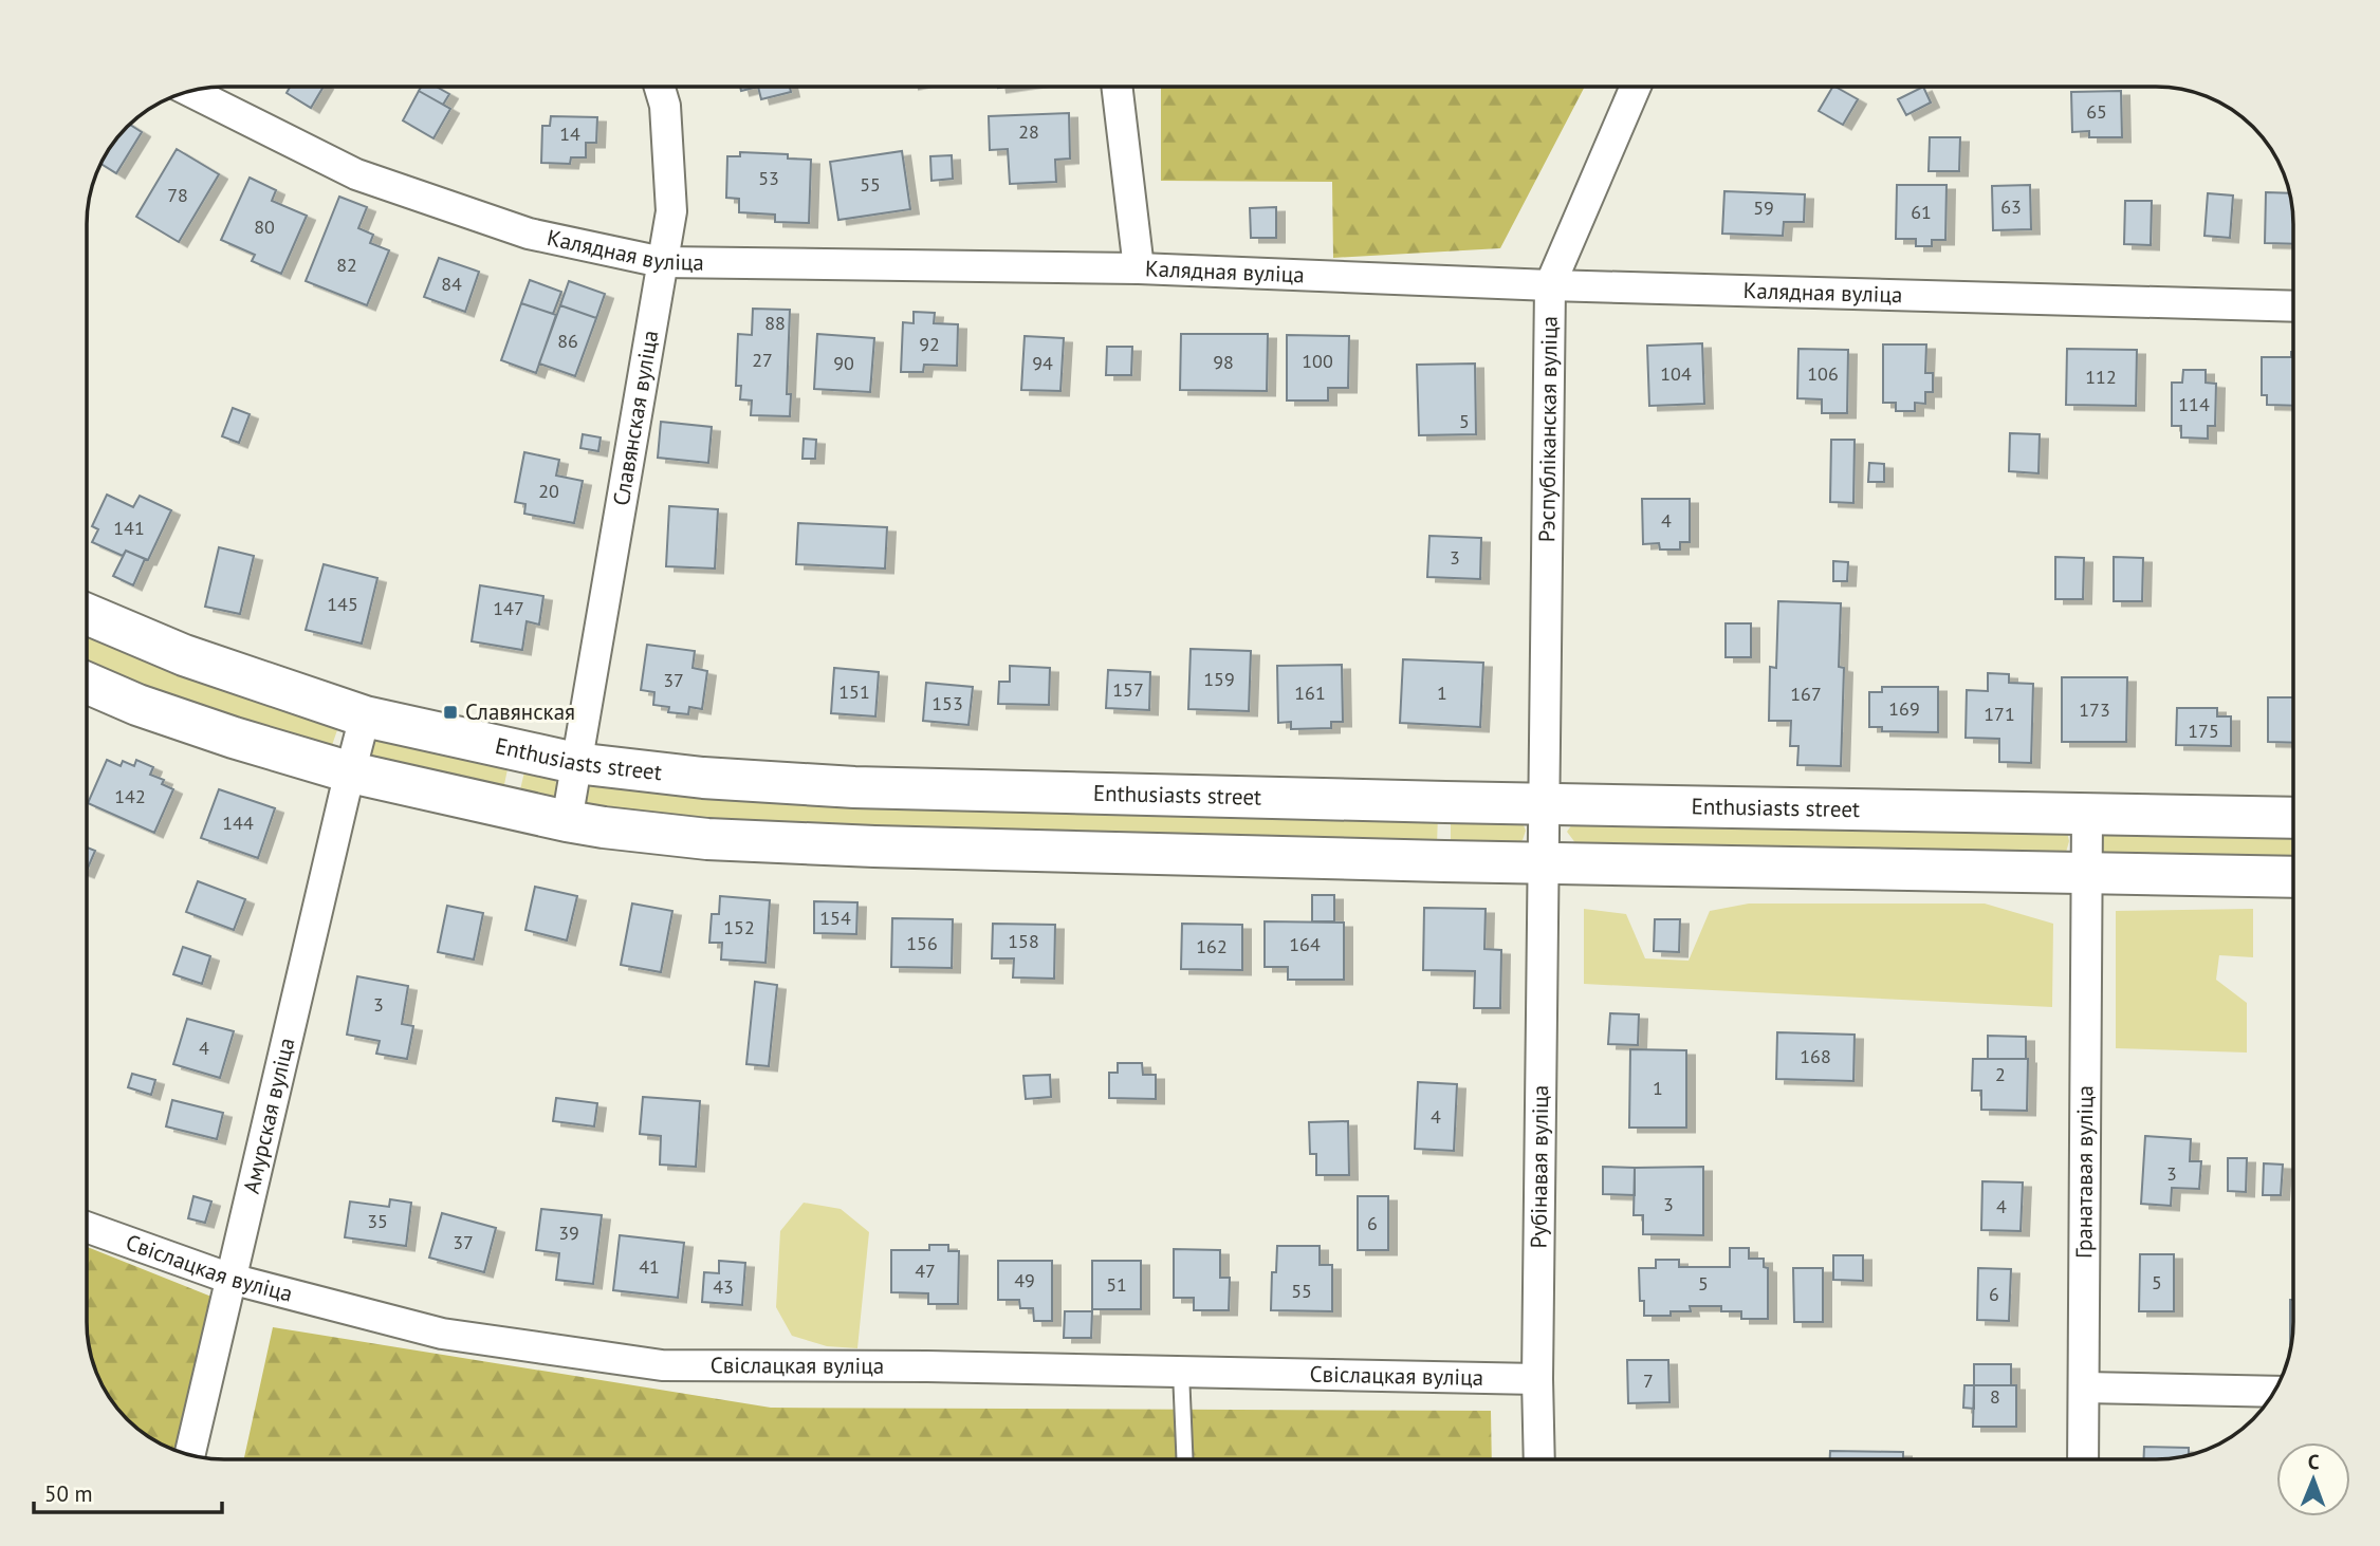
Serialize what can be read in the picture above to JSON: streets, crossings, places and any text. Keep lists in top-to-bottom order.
{
  "streets": {
    "street": [
      "Калядная вуліца",
      "Славянская вуліца",
      "Рэспубліканская вуліца",
      "Enthusiasts street",
      "Амурская вуліца",
      "Рубінавая вуліца",
      "Гранатавая вуліца",
      "Свіслацкая вуліца"
    ]
  },
  "crossings": [
    ["Калядная вуліца", "Славянская вуліца"],
    ["Калядная вуліца", "Рэспубліканская вуліца"],
    ["Славянская вуліца", "Enthusiasts street"],
    ["Рэспубліканская вуліца", "Enthusiasts street"],
    ["Рэспубліканская вуліца", "Рубінавая вуліца"],
    ["Enthusiasts street", "Амурская вуліца"],
    ["Enthusiasts street", "Гранатавая вуліца"],
    ["Амурская вуліца", "Свіслацкая вуліца"],
    ["Рубінавая вуліца", "Свіслацкая вуліца"]
  ],
  "places": {
    "transit": ["Славянская"]
  },
  "house_numbers": [
    "65",
    "28",
    "14",
    "53",
    "55",
    "78",
    "63",
    "59",
    "61",
    "80",
    "82",
    "84",
    "88",
    "86",
    "92",
    "27",
    "100",
    "98",
    "90",
    "94",
    "104",
    "106",
    "112",
    "114",
    "5",
    "20",
    "4",
    "141",
    "3",
    "145",
    "147",
    "159",
    "37",
    "157",
    "151",
    "161",
    "1",
    "167",
    "153",
    "169",
    "173",
    "171",
    "175",
    "142",
    "144",
    "154",
    "152",
    "158",
    "156",
    "164",
    "162",
    "3",
    "4",
    "168",
    "2",
    "1",
    "4",
    "3",
    "3",
    "4",
    "35",
    "6",
    "39",
    "37",
    "41",
    "47",
    "49",
    "5",
    "5",
    "51",
    "43",
    "55",
    "6",
    "7",
    "8"
  ],
  "scale_bar": "50 m",
  "north": "top"
}
